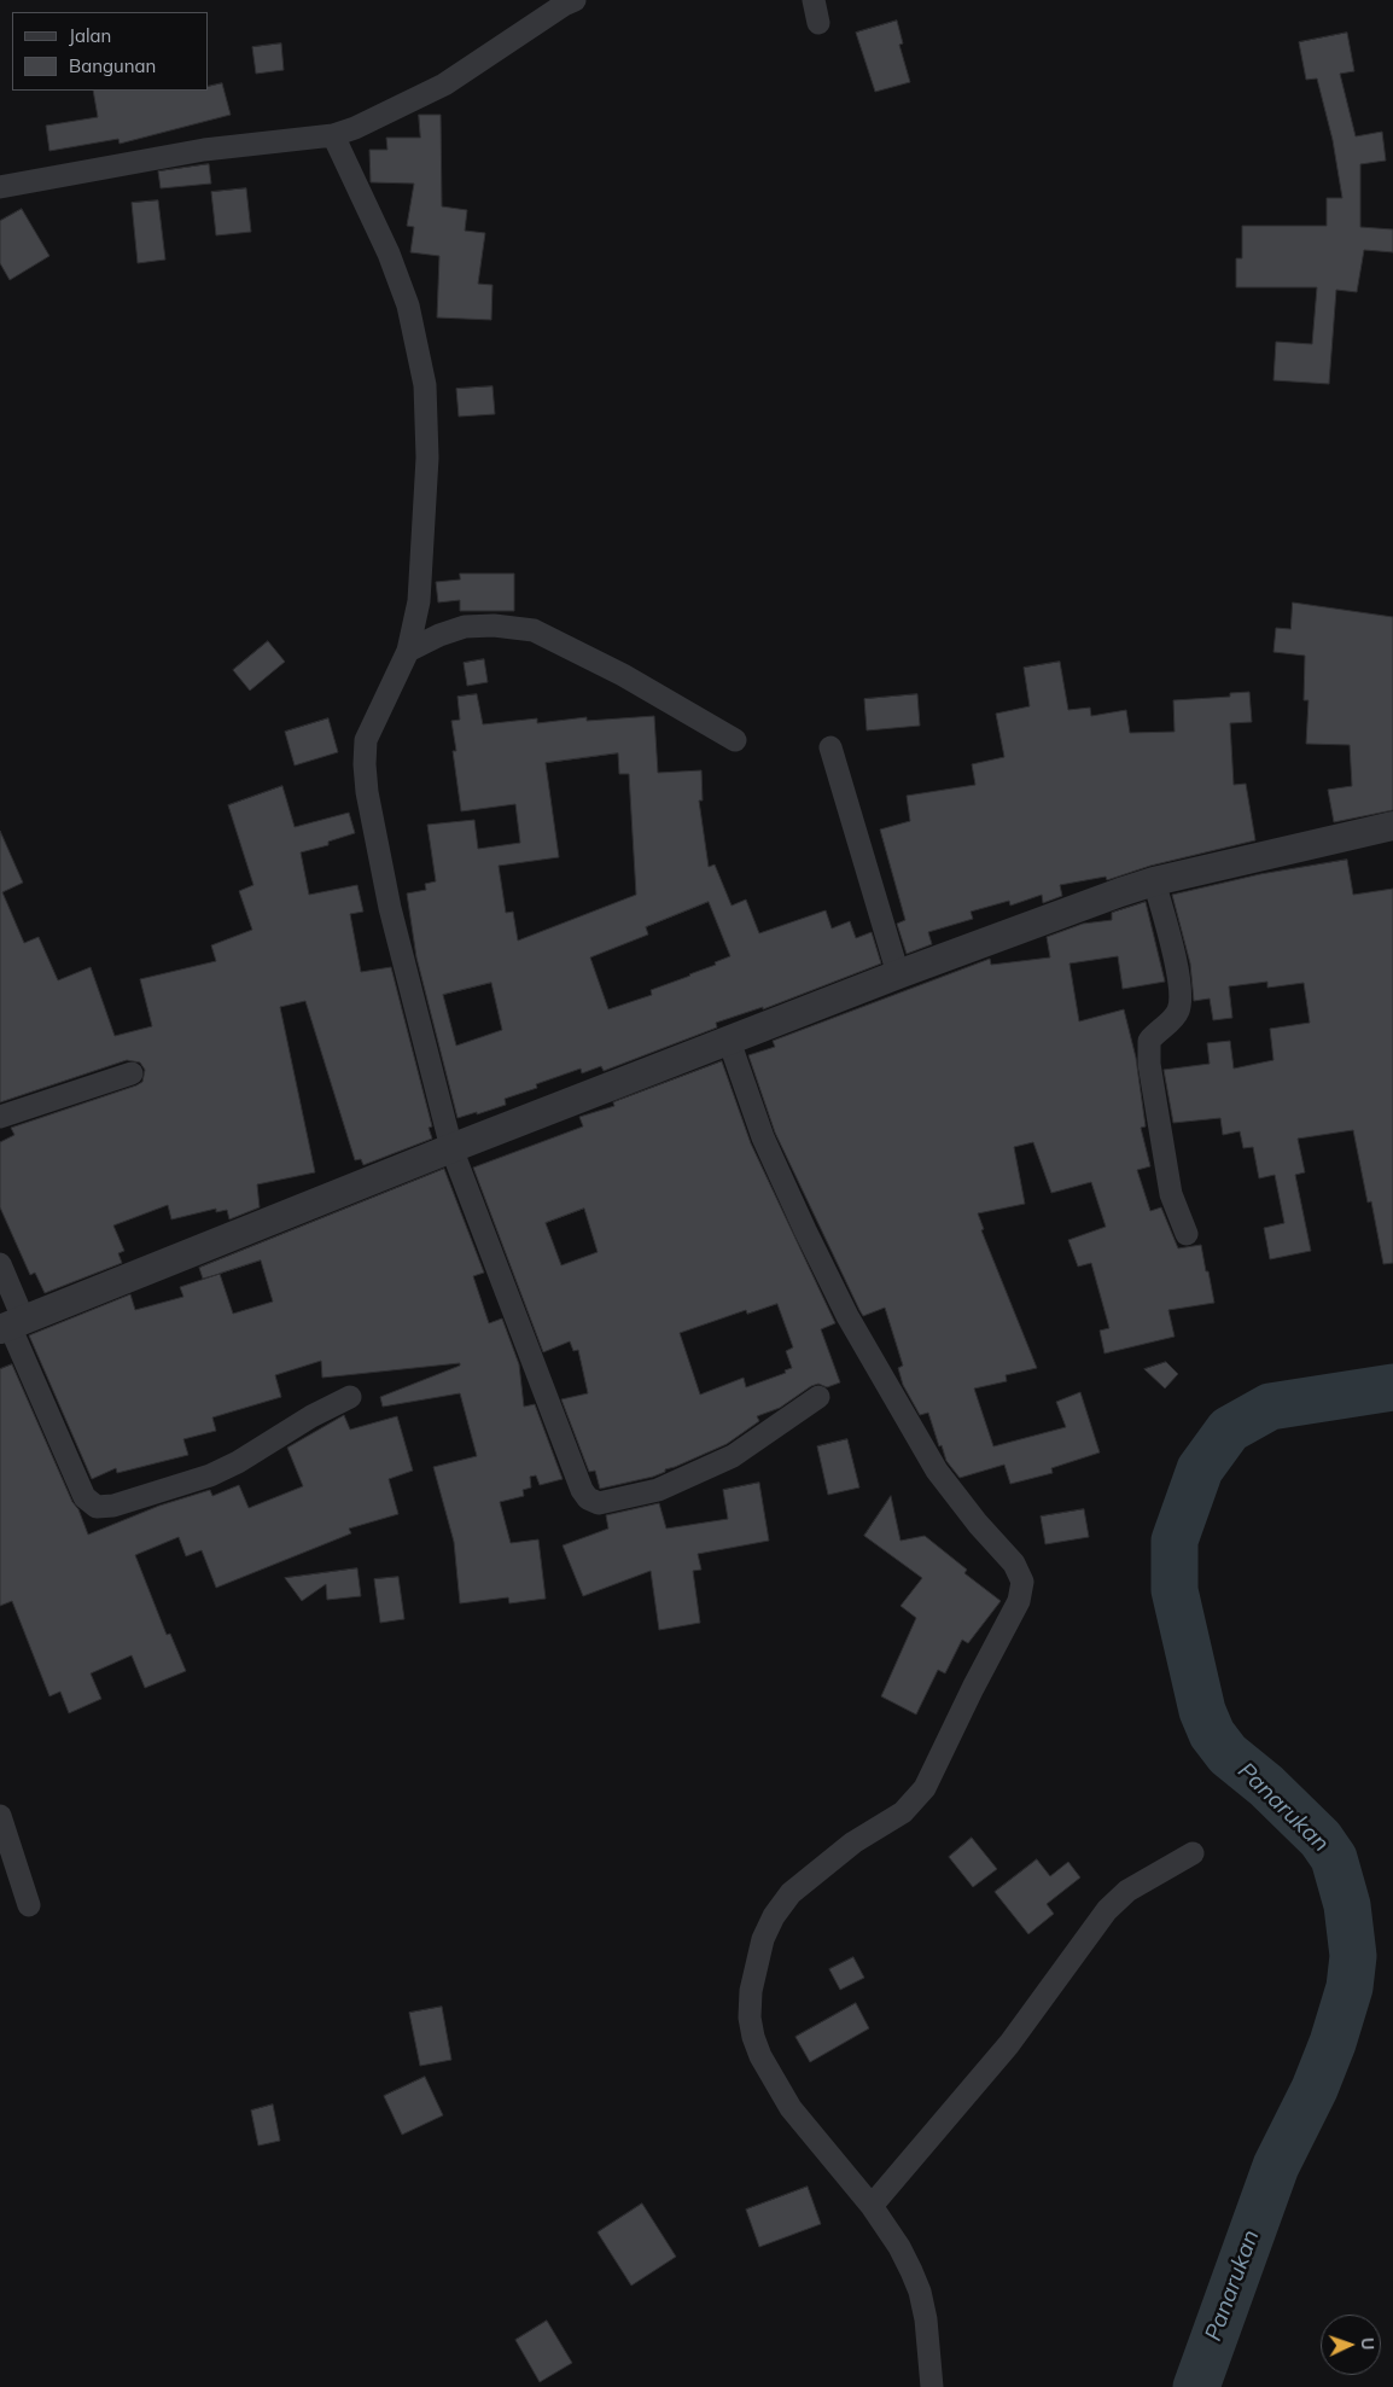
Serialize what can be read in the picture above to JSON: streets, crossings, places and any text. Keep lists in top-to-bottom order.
{
  "water": ["Panarukan"],
  "legend": ["Jalan", "Bangunan"],
  "north": "right"
}
